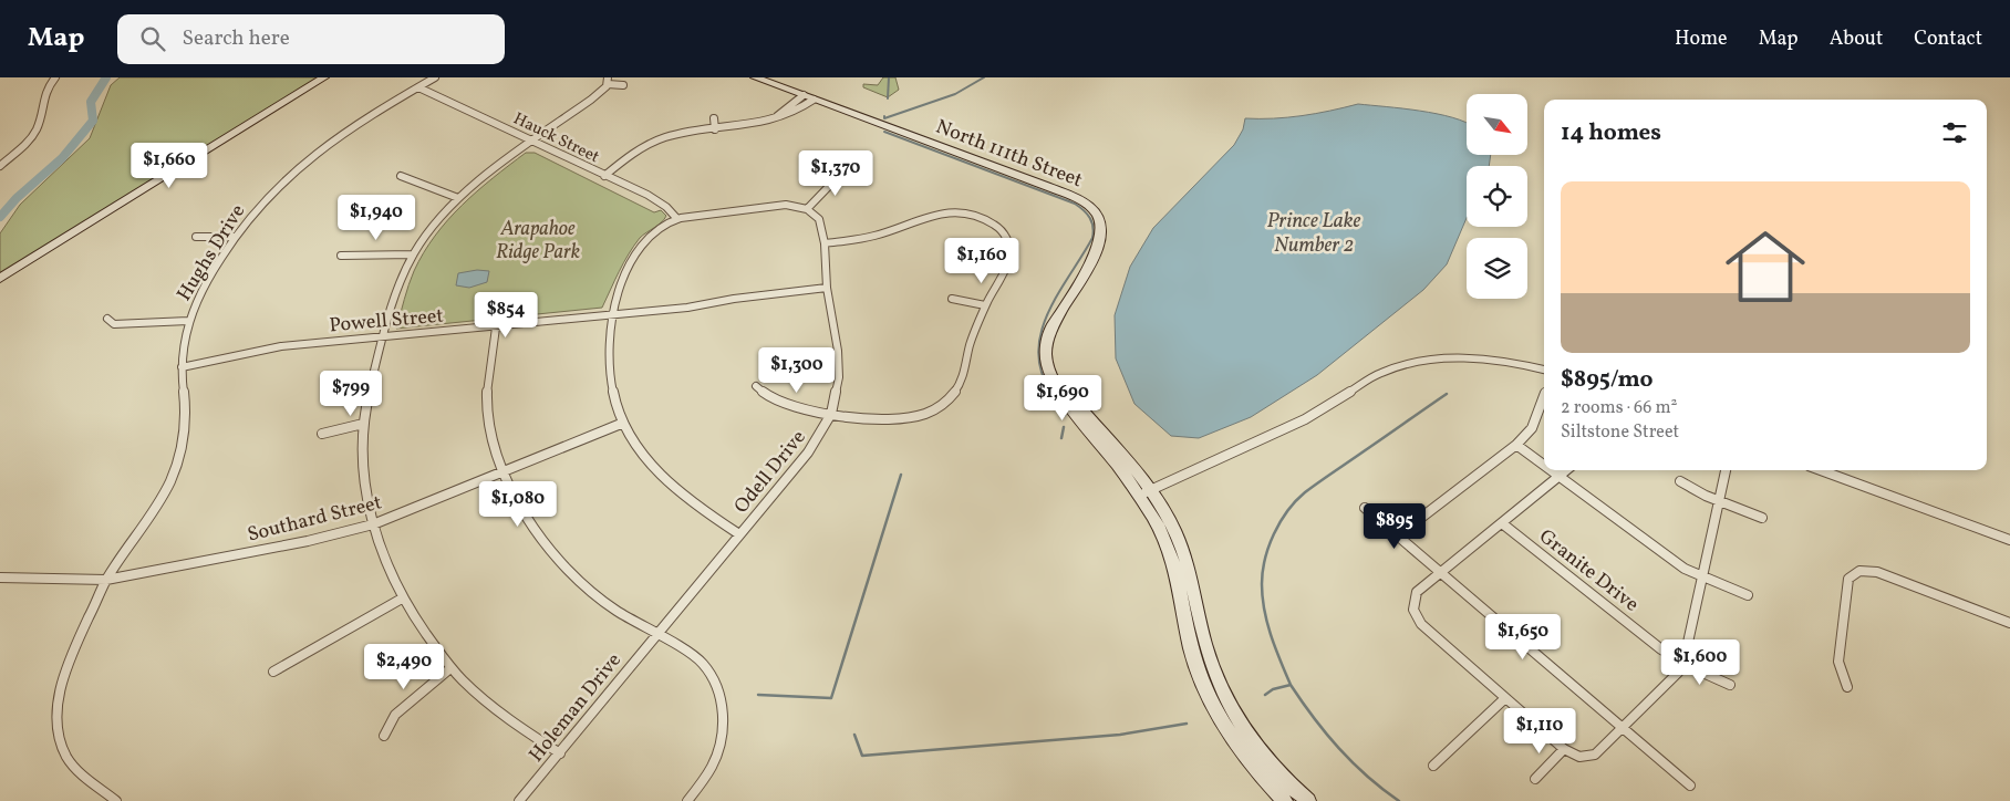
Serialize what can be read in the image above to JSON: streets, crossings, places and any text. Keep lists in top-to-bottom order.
{
  "streets": {
    "street": [
      "Hauck Street",
      "North 111th Street",
      "Hughs Drive",
      "Powell Street",
      "Odell Drive",
      "Southard Street",
      "Granite Drive",
      "Holeman Drive"
    ]
  },
  "crossings": [
    ["Hauck Street", "Hughs Drive"],
    ["Hughs Drive", "Powell Street"],
    ["Hughs Drive", "Southard Street"],
    ["Powell Street", "Odell Drive"],
    ["Odell Drive", "Holeman Drive"]
  ],
  "water": ["Prince Lake Number 2"],
  "parks": ["Arapahoe Ridge Park"],
  "north": "bottom right",
  "page": {
    "header": "Map",
    "search": "Search here",
    "nav": [
      "Home",
      "Map",
      "About",
      "Contact"
    ],
    "heading": "14 homes",
    "price": [
      "$1,660",
      "$1,370",
      "$1,940",
      "$1,160",
      "$854",
      "$1,300",
      "$799",
      "$1,690",
      "$1,080",
      "$895",
      "$1,650",
      "$1,600",
      "$2,490",
      "$1,110"
    ],
    "list": [
      {
        "name": "$895/mo",
        "note": "2 rooms · 66 m² · Siltstone Street"
      }
    ]
  }
}
